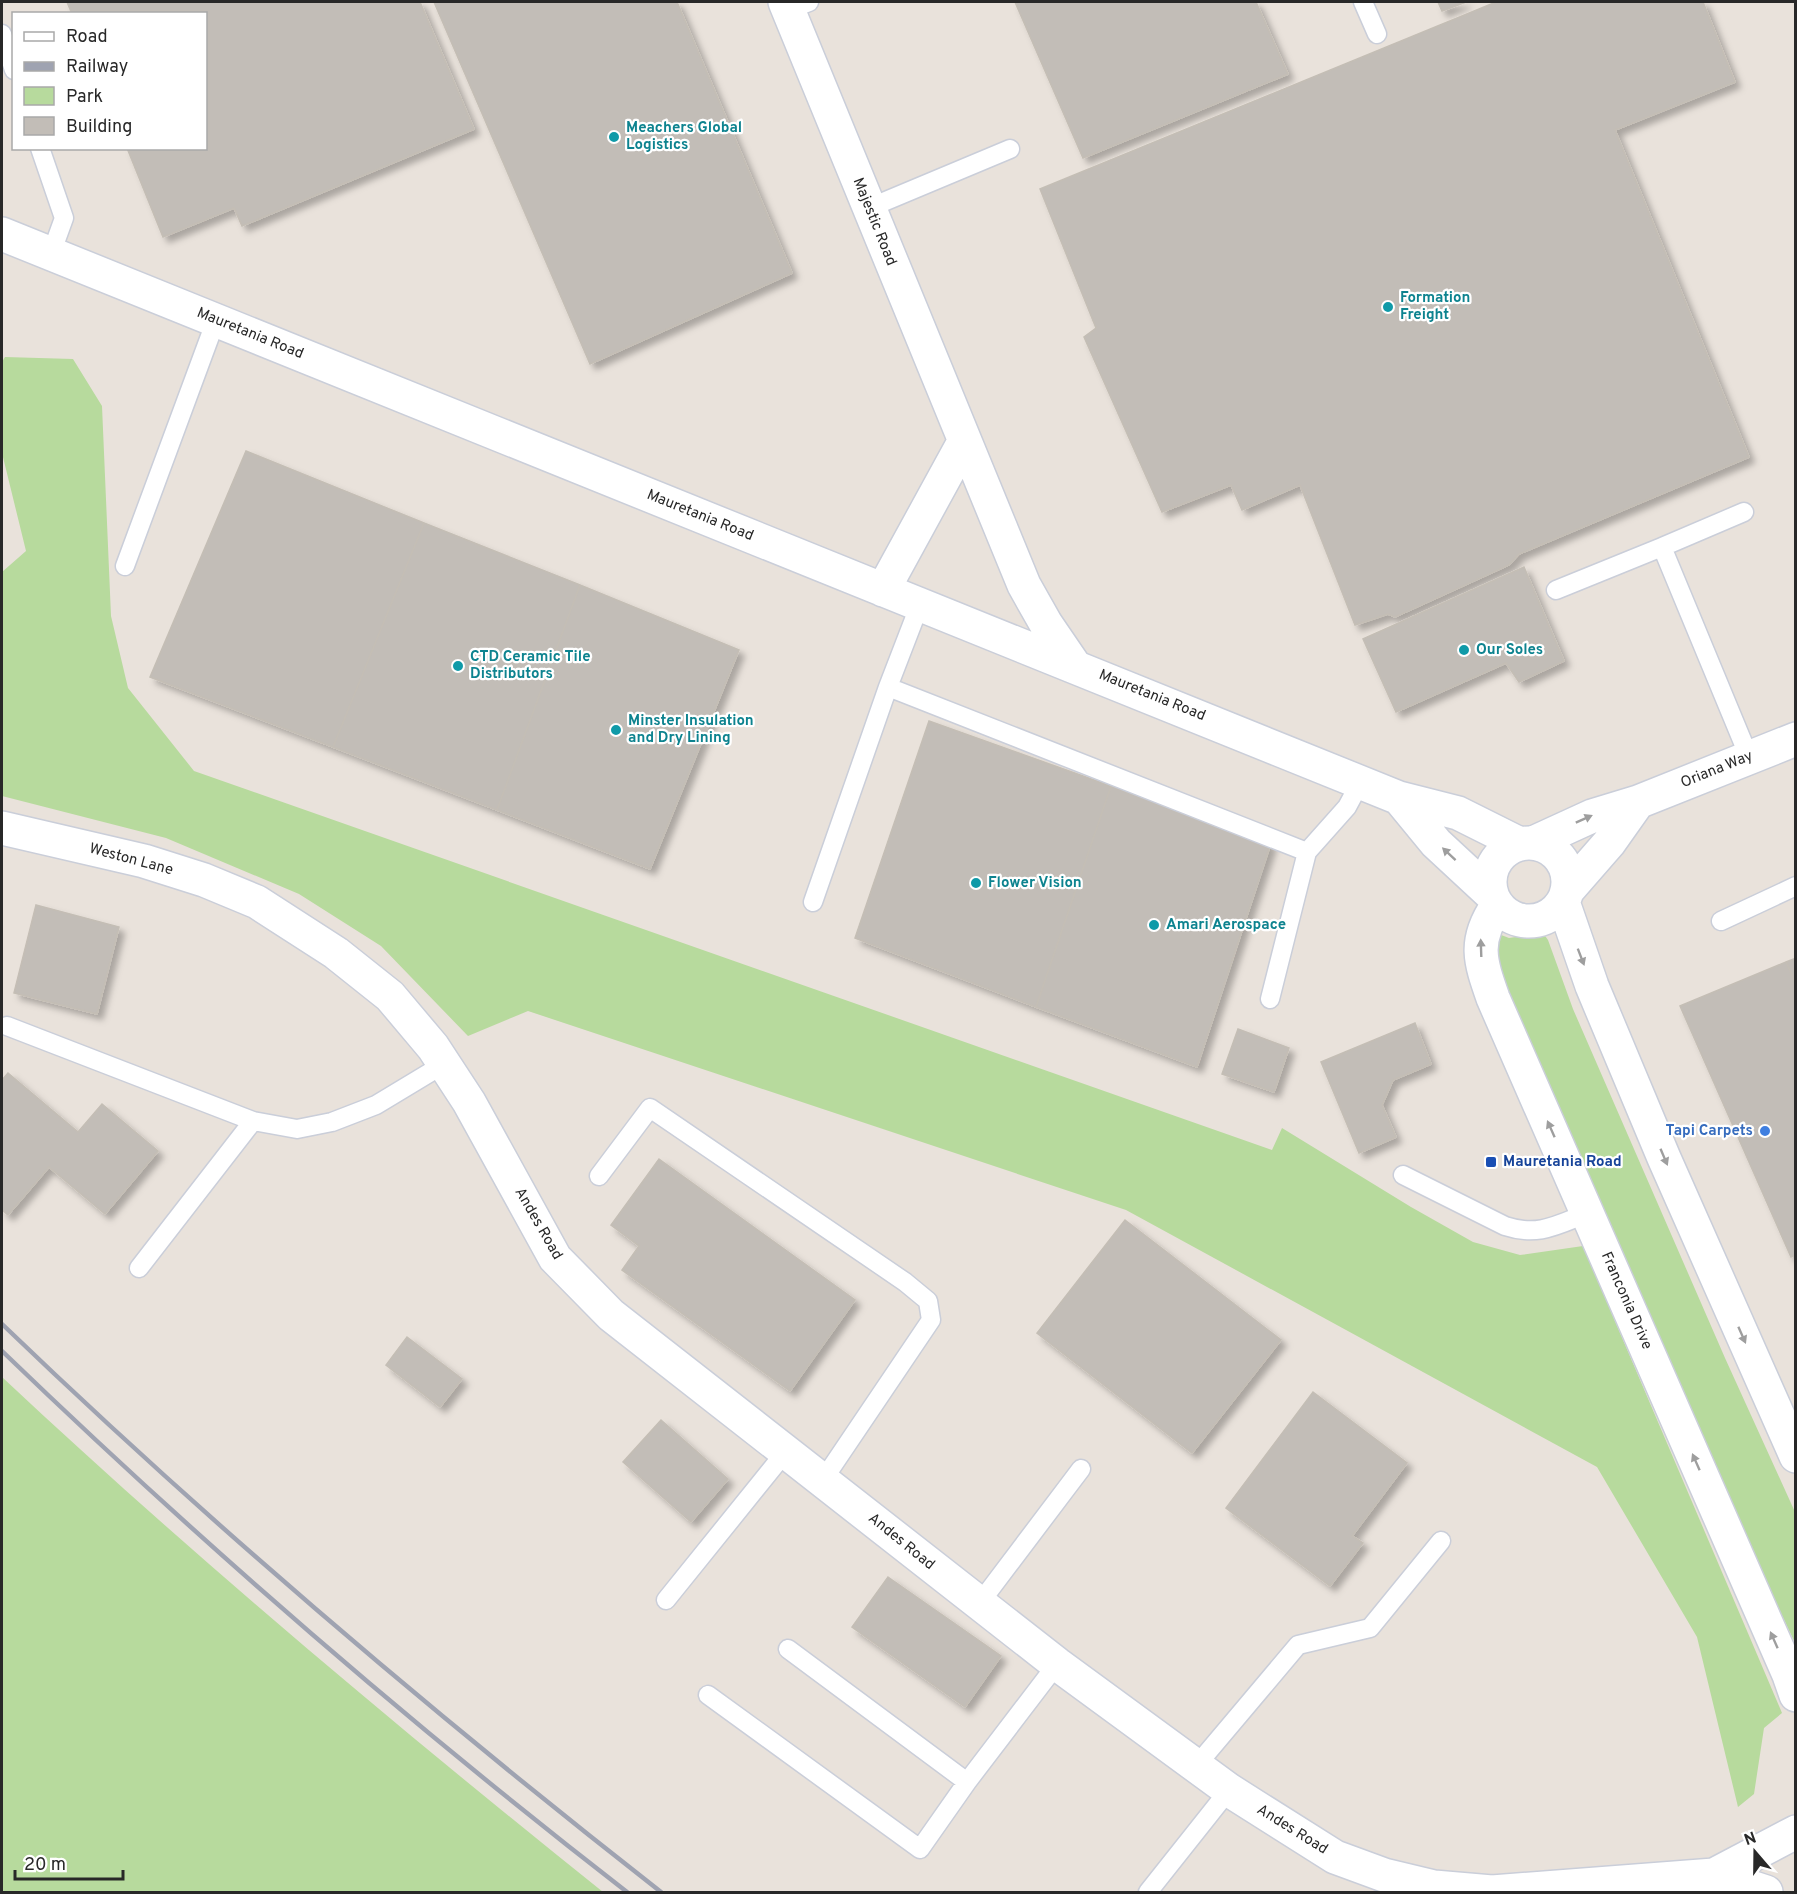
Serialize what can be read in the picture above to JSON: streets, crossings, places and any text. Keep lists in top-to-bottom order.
{
  "streets": {
    "street": [
      "Majestic Road",
      "Mauretania Road",
      "Oriana Way",
      "Weston Lane",
      "Andes Road",
      "Franconia Drive"
    ]
  },
  "crossings": [
    ["Majestic Road", "Mauretania Road"],
    ["Mauretania Road", "Oriana Way"],
    ["Mauretania Road", "Franconia Drive"],
    ["Oriana Way", "Franconia Drive"],
    ["Weston Lane", "Andes Road"]
  ],
  "one_way": ["Oriana Way"],
  "places": {
    "other": [
      "Meachers Global Logistics",
      "Formation Freight",
      "Our Soles",
      "CTD Ceramic Tile Distributors",
      "Minster Insulation and Dry Lining",
      "Flower Vision",
      "Amari Aerospace",
      "Tapi Carpets"
    ],
    "transit": ["Mauretania Road"]
  },
  "legend": [
    "Road",
    "Railway",
    "Park",
    "Building"
  ],
  "scale_bar": "20 m",
  "north": "top"
}
